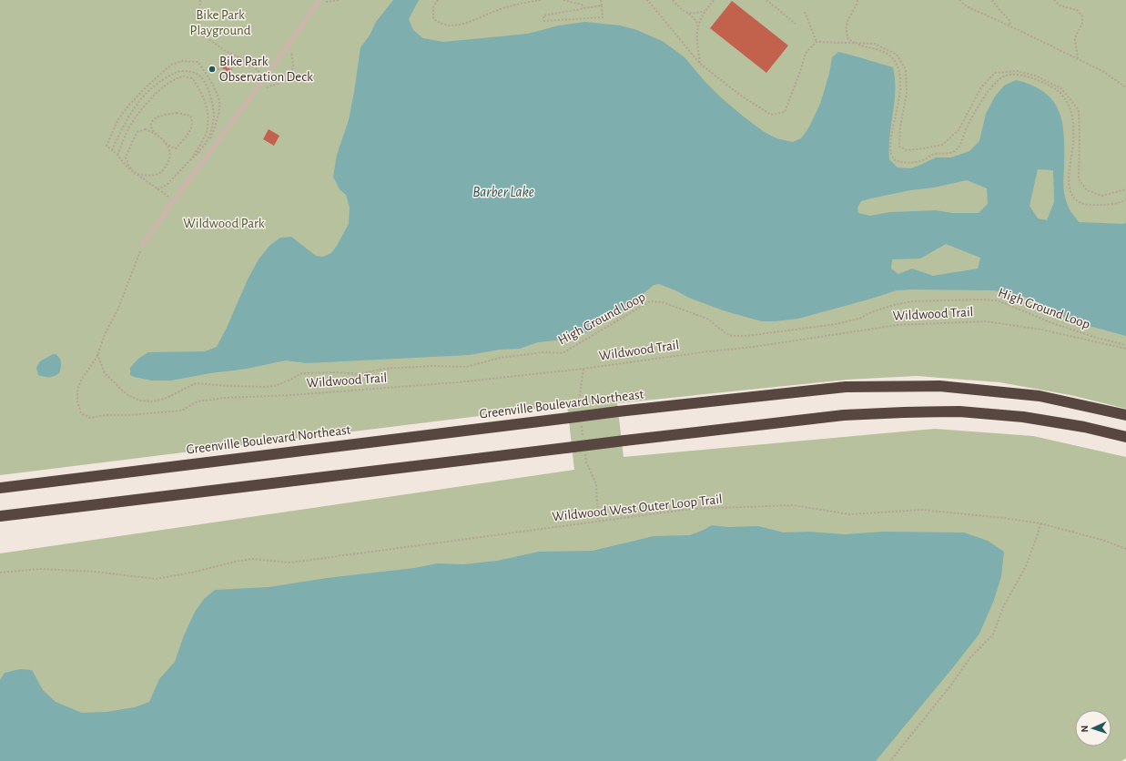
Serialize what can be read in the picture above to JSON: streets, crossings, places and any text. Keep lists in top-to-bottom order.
{
  "streets": {
    "highway": ["Greenville Boulevard Northeast"],
    "path": ["High Ground Loop", "Wildwood Trail", "Wildwood West Outer Loop Trail"]
  },
  "crossings": [
    ["High Ground Loop", "Wildwood Trail"]
  ],
  "water": ["Barber Lake"],
  "parks": ["Bike Park Playground", "Wildwood Park"],
  "places": ["Bike Park Observation Deck"],
  "north": "left"
}
